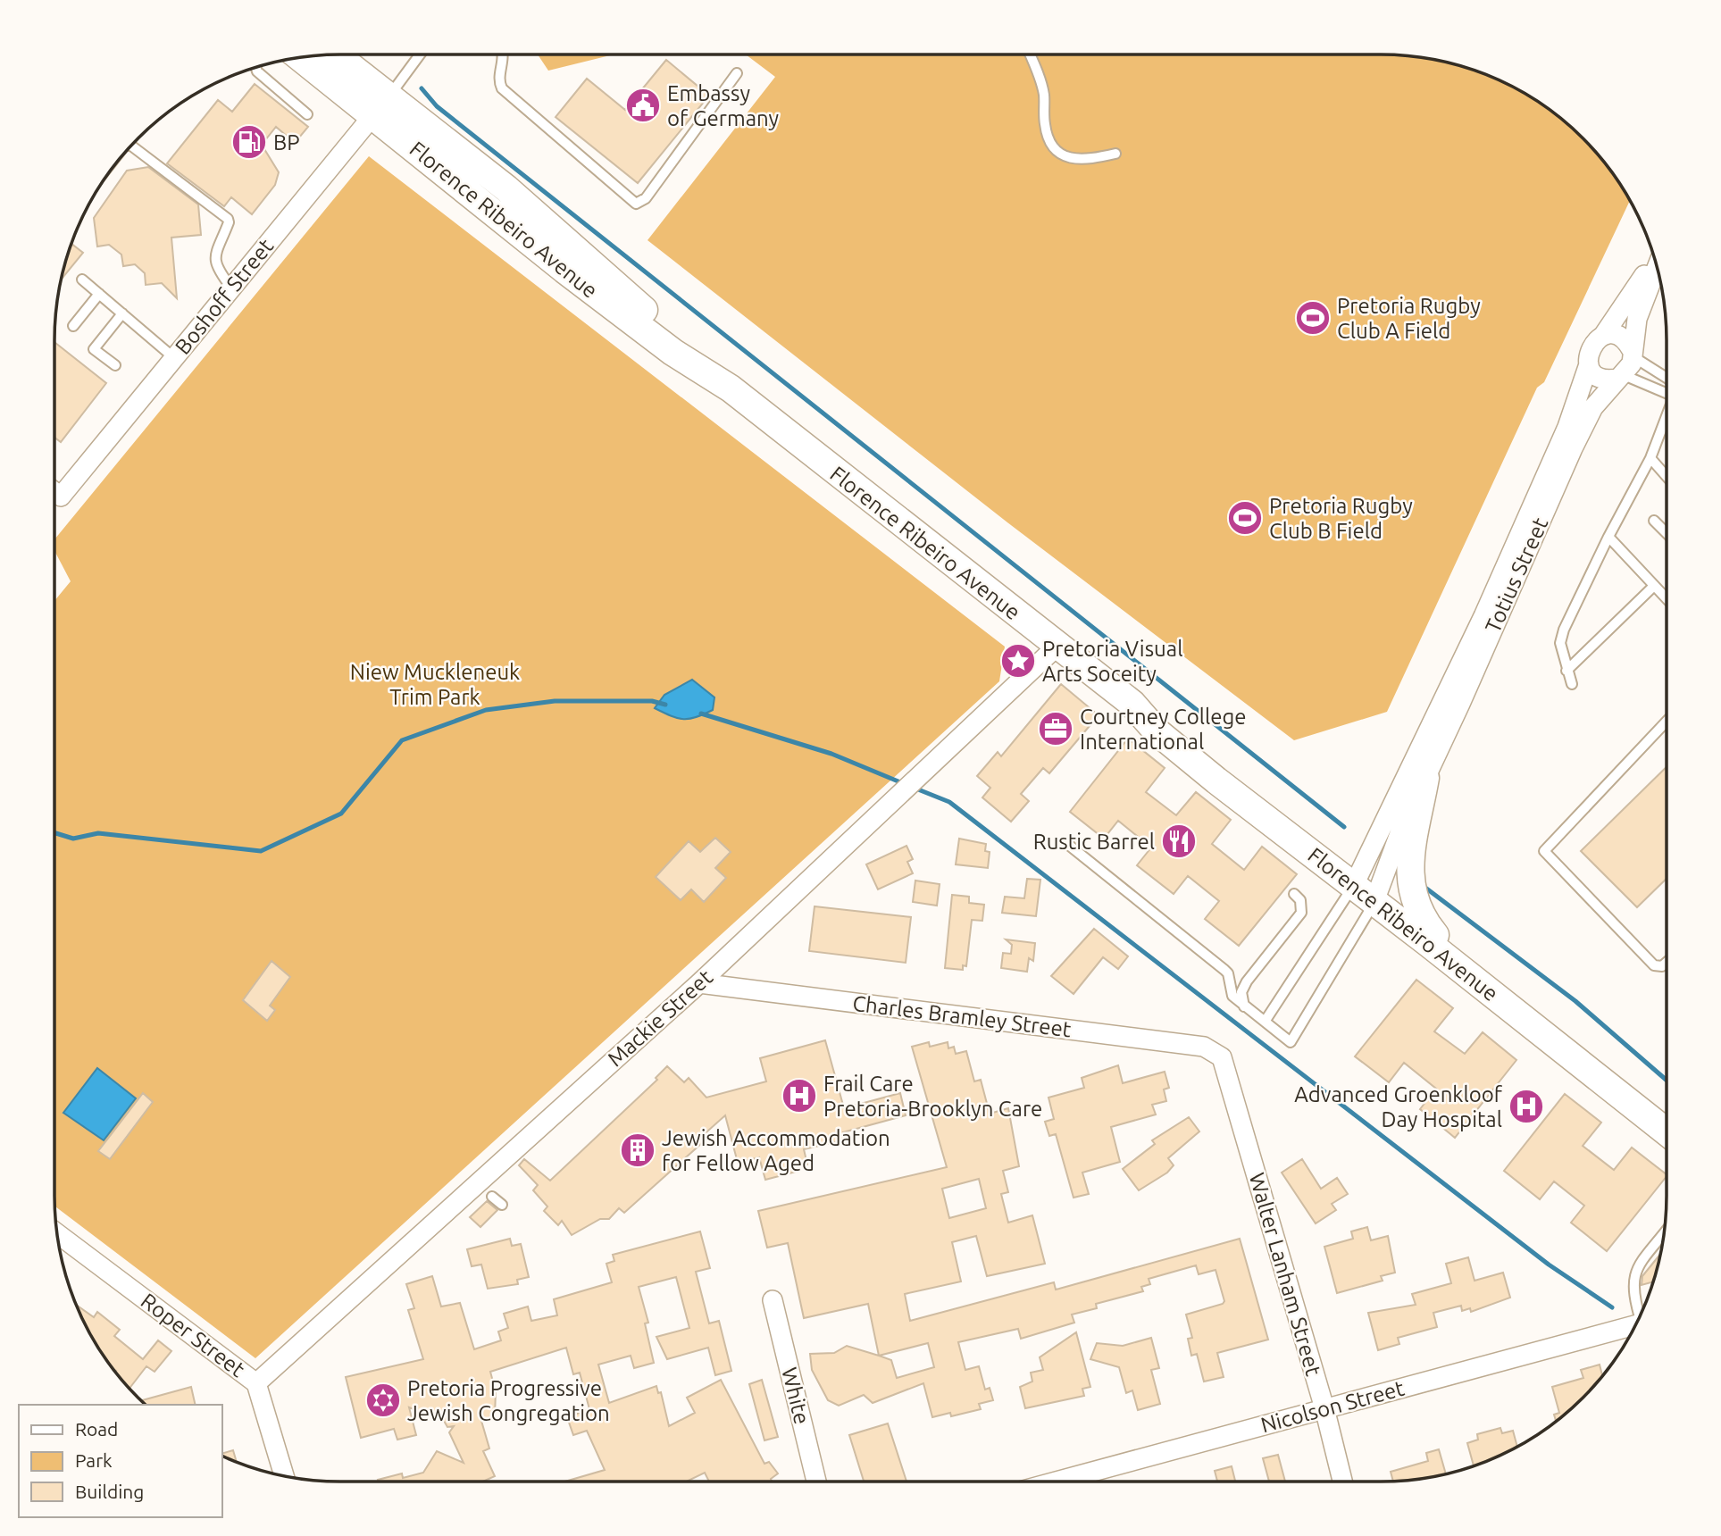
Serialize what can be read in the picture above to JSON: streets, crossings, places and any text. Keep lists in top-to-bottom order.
{
  "streets": {
    "main road": ["Florence Ribeiro Avenue"],
    "street": [
      "Boshoff Street",
      "Totius Street",
      "Charles Bramley Street",
      "Mackie Street",
      "Walter Lanham Street",
      "Roper Street",
      "White",
      "Nicolson Street"
    ]
  },
  "crossings": [
    ["Florence Ribeiro Avenue", "Boshoff Street"],
    ["Florence Ribeiro Avenue", "Totius Street"],
    ["Florence Ribeiro Avenue", "Mackie Street"],
    ["Charles Bramley Street", "Mackie Street"],
    ["Charles Bramley Street", "Walter Lanham Street"],
    ["Mackie Street", "Roper Street"],
    ["Walter Lanham Street", "Nicolson Street"]
  ],
  "parks": ["Niew Muckleneuk Trim Park"],
  "places": {
    "public building": ["Embassy of Germany"],
    "fuel station": ["BP"],
    "sports": ["Pretoria Rugby Club A Field", "Pretoria Rugby Club B Field"],
    "place": ["Pretoria Visual Arts Soceity"],
    "office": ["Courtney College International"],
    "restaurant": ["Rustic Barrel"],
    "hospital": ["Frail Care Pretoria-Brooklyn Care", "Advanced Groenkloof Day Hospital"],
    "building": ["Jewish Accommodation for Fellow Aged"],
    "synagogue": ["Pretoria Progressive Jewish Congregation"]
  },
  "legend": ["Road", "Park", "Building"]
}
